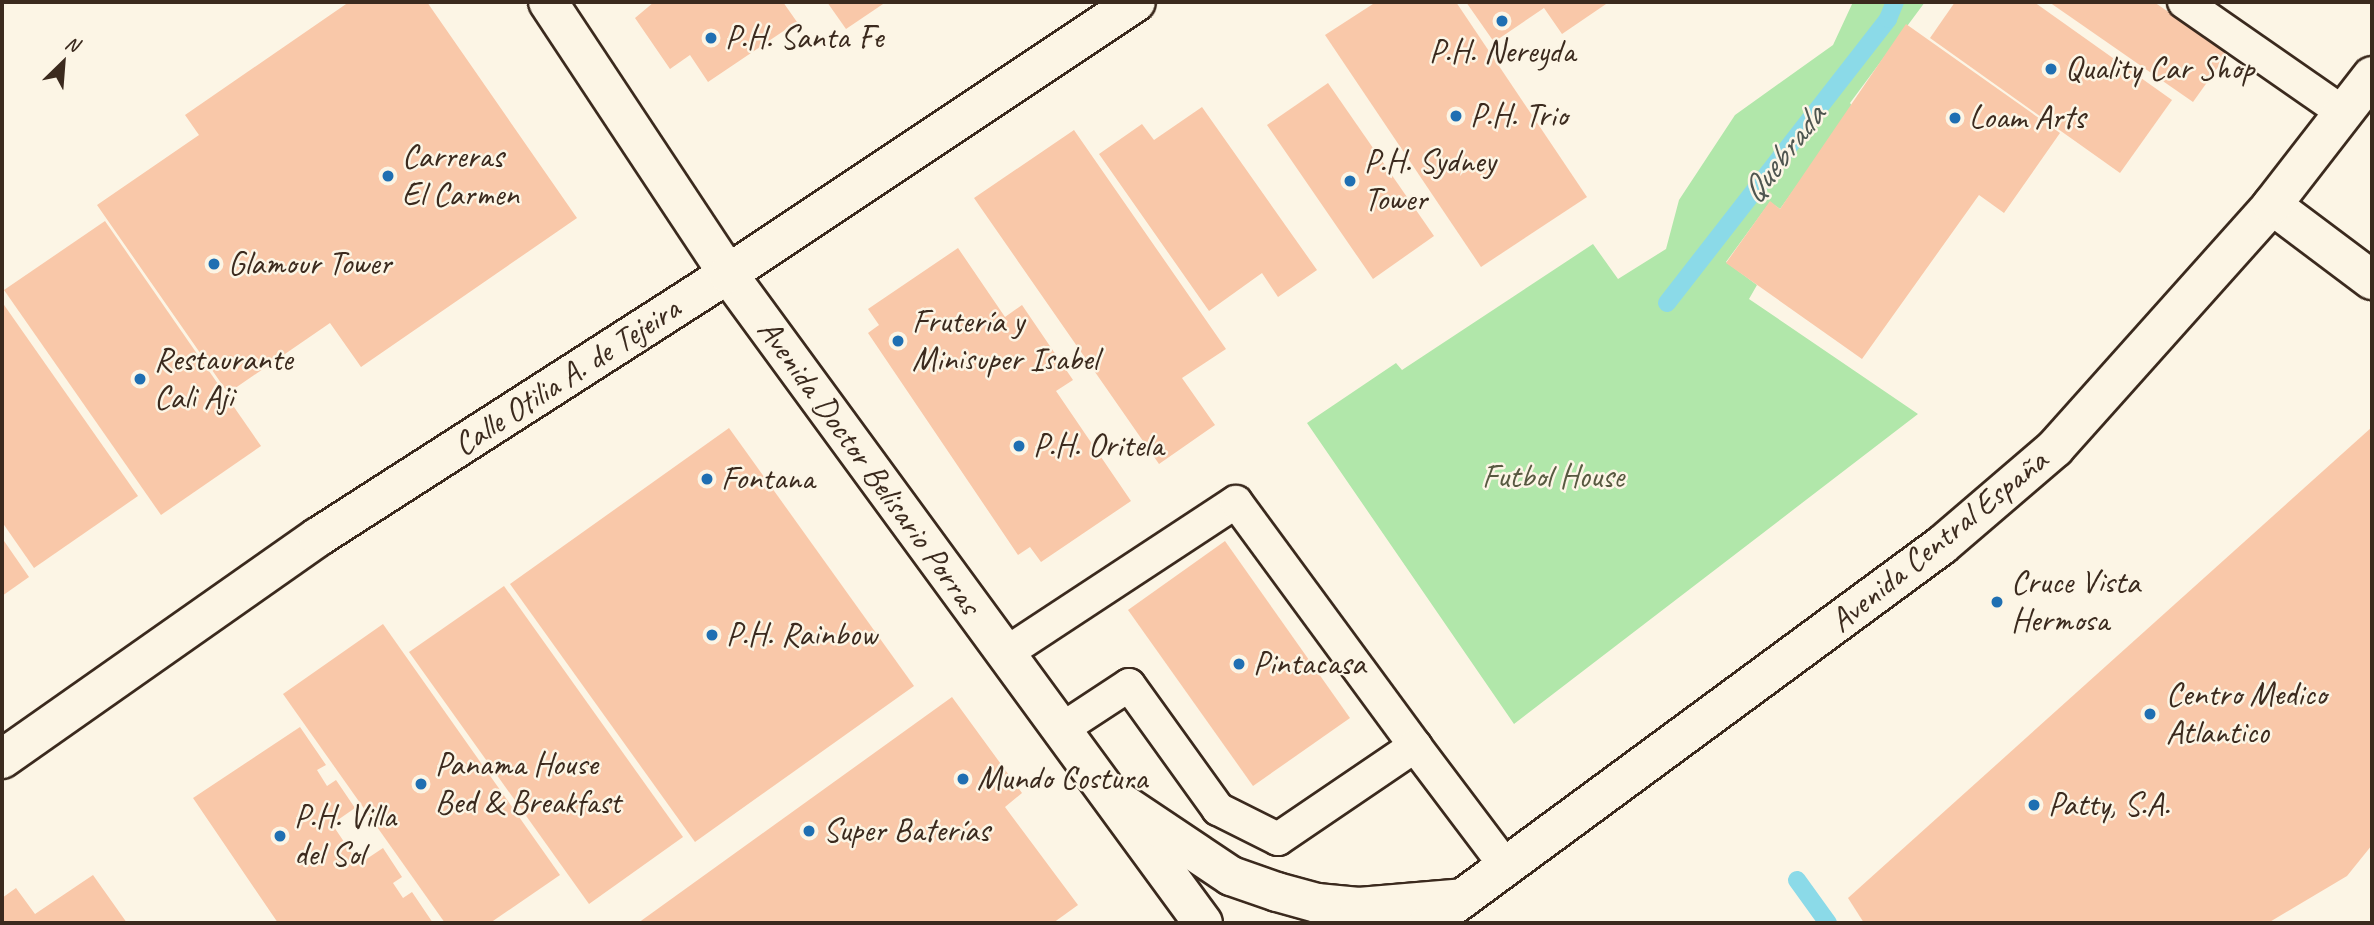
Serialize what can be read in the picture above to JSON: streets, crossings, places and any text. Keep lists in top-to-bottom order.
{
  "streets": {
    "street": ["Calle Otilia A. de Tejeira", "Avenida Doctor Belisario Porras", "Avenida Central España"]
  },
  "crossings": [
    ["Calle Otilia A. de Tejeira", "Avenida Doctor Belisario Porras"]
  ],
  "water": ["Quebrada"],
  "parks": ["Futbol House"],
  "places": [
    "P.H. Nereyda",
    "P.H. Santa Fe",
    "Quality Car Shop",
    "P.H. Trio",
    "Loam Arts",
    "Carreras El Carmen",
    "P.H. Sydney Tower",
    "Glamour Tower",
    "Frutería y Minisuper Isabel",
    "Restaurante Cali Aji",
    "P.H. Oritela",
    "Fontana",
    "Cruce Vista Hermosa",
    "P.H. Rainbow",
    "Pintacasa",
    "Centro Medico Atlantico",
    "Mundo Costura",
    "Panama House Bed & Breakfast",
    "Patty, S.A.",
    "Super Baterías",
    "P.H. Villa del Sol"
  ],
  "north": "top right"
}
